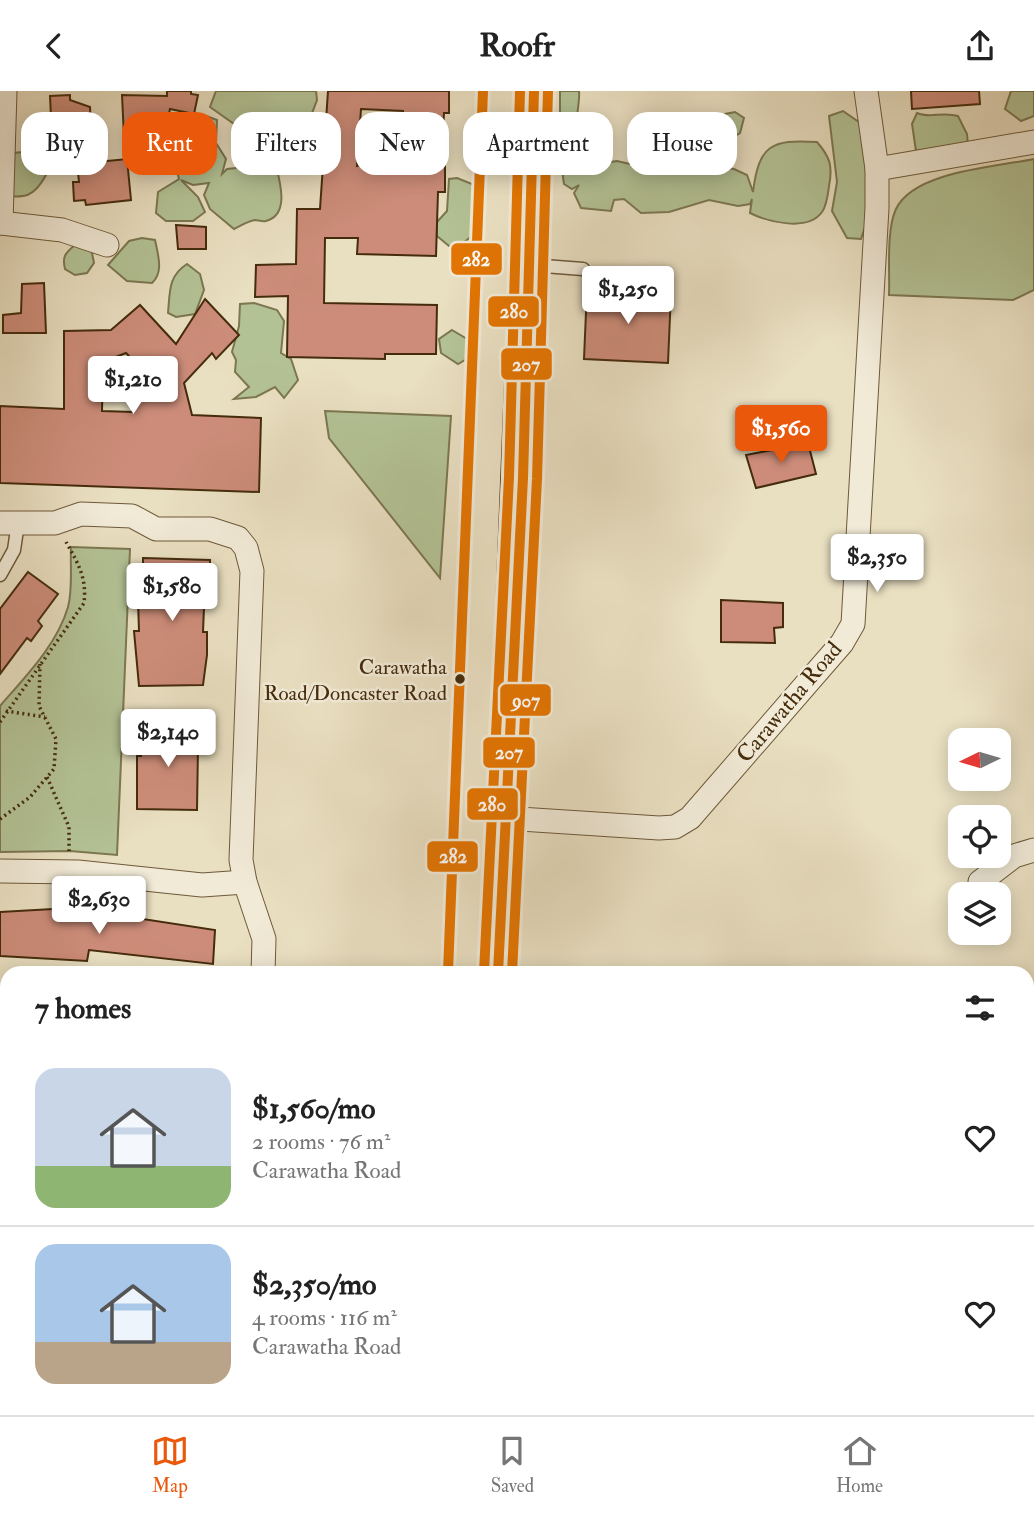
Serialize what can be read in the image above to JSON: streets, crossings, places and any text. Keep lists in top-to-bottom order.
{
  "streets": {
    "street": ["Carawatha Road"]
  },
  "places": ["Carawatha Road/Doncaster Road"],
  "lines": [
    "transit line 207",
    "transit line 907",
    "transit line 280",
    "transit line 282"
  ],
  "north": "left",
  "page": {
    "header": "Roofr",
    "chip": [
      "Buy",
      "Rent",
      "Filters",
      "New",
      "Apartment",
      "House"
    ],
    "price": [
      "$1,250",
      "$1,210",
      "$1,560",
      "$2,350",
      "$1,580",
      "$2,140",
      "$2,630"
    ],
    "heading": "7 homes",
    "list": [
      {
        "name": "$1,560/mo",
        "note": "2 rooms · 76 m² · Carawatha Road"
      },
      {
        "name": "$2,350/mo",
        "note": "4 rooms · 116 m² · Carawatha Road"
      }
    ],
    "tabs": ["Map", "Saved", "Home"]
  }
}
